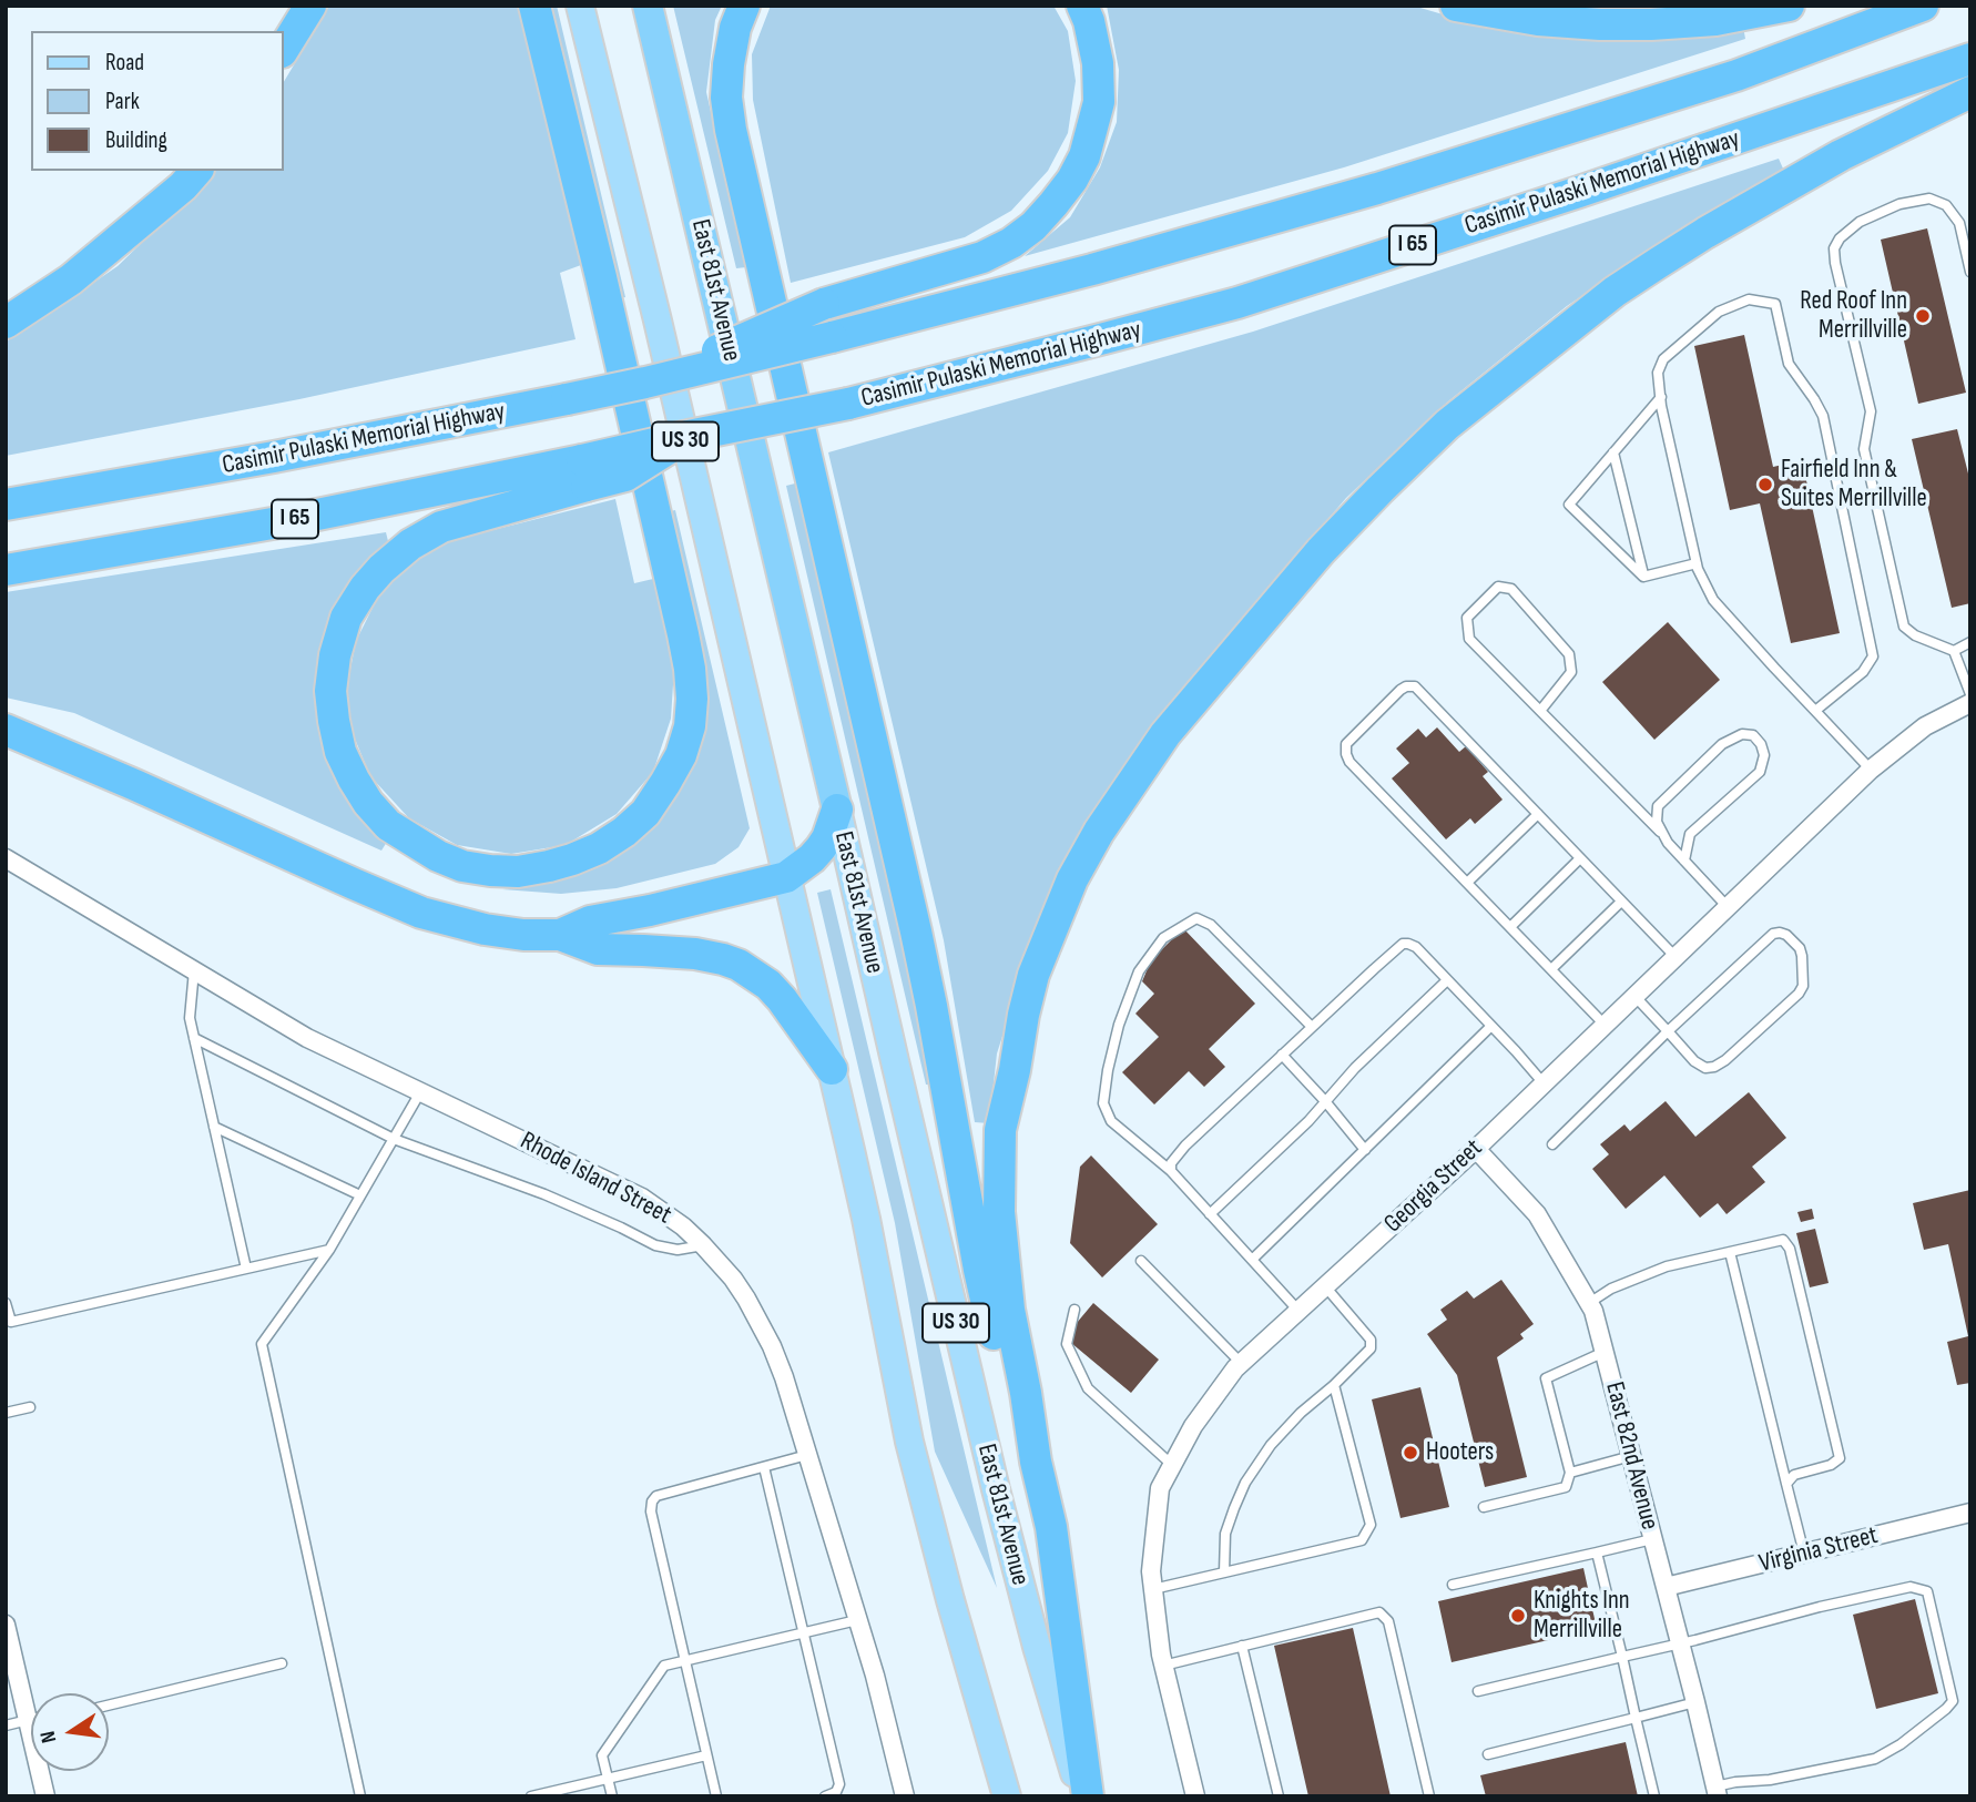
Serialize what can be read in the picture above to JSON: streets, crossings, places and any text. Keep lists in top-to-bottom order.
{
  "streets": {
    "highway": [
      "Casimir Pulaski Memorial Highway",
      "I 65",
      "East 81st Avenue",
      "US 30"
    ],
    "street": [
      "Rhode Island Street",
      "Georgia Street",
      "East 82nd Avenue",
      "Virginia Street"
    ]
  },
  "crossings": [
    ["Georgia Street", "East 82nd Avenue"],
    ["East 82nd Avenue", "Virginia Street"]
  ],
  "places": [
    "Red Roof Inn Merrillville",
    "Fairfield Inn & Suites Merrillville",
    "Hooters",
    "Knights Inn Merrillville"
  ],
  "legend": ["Road", "Park", "Building"],
  "north": "left"
}
